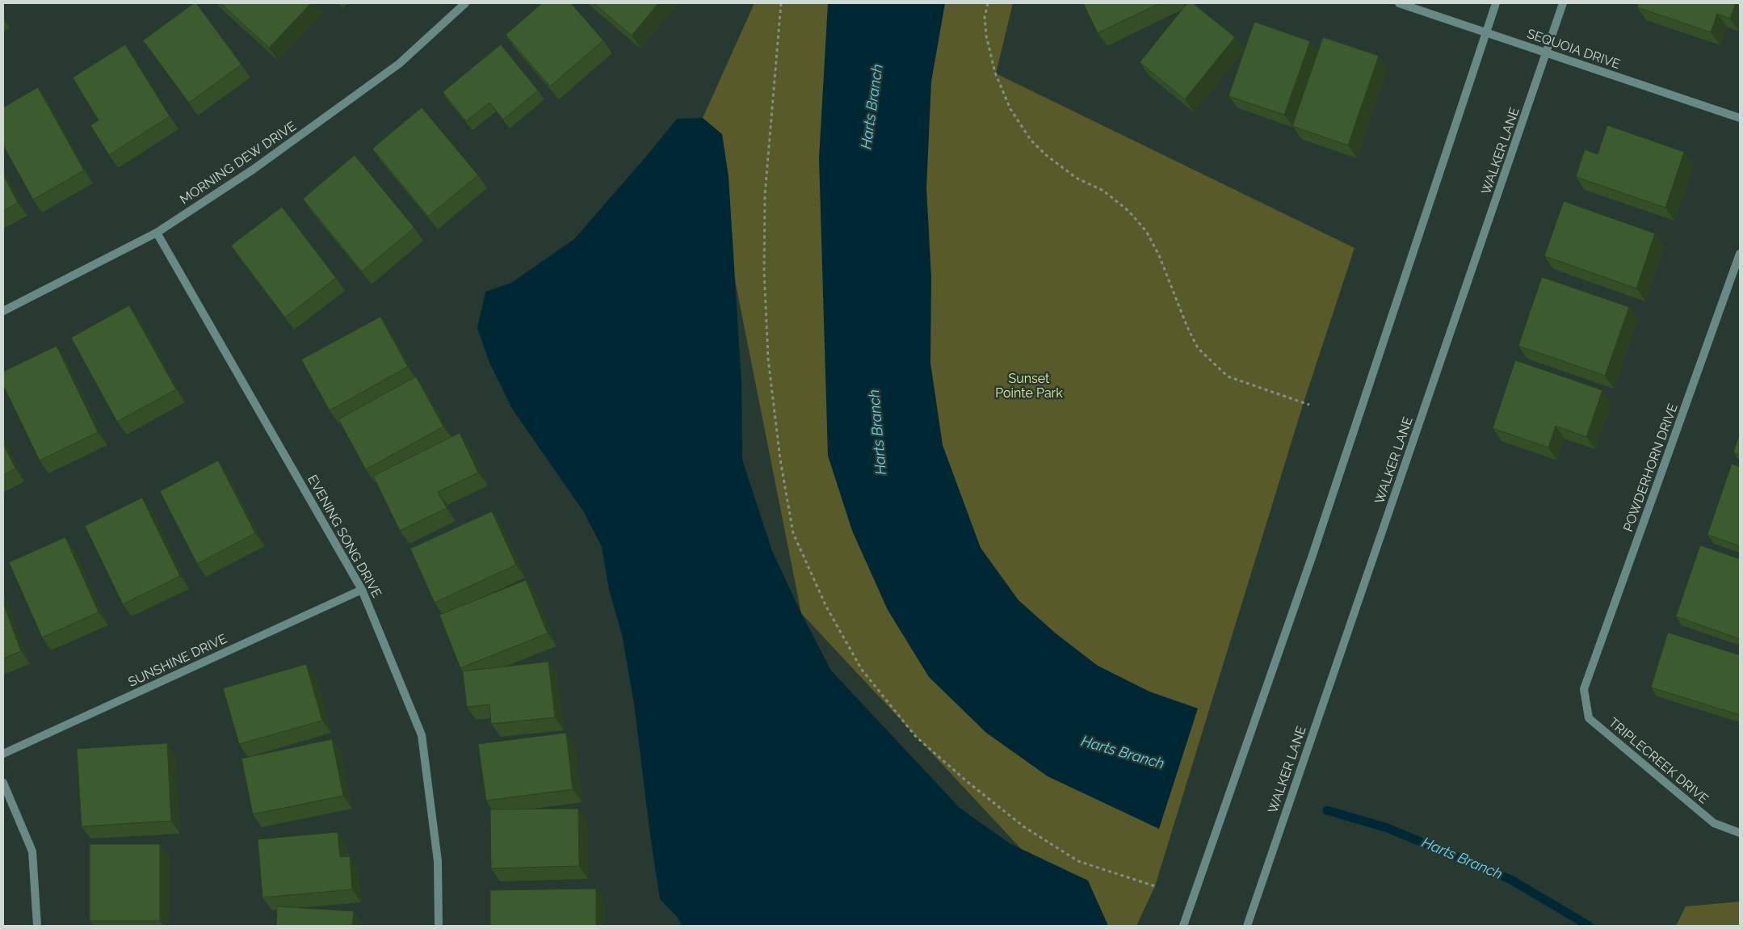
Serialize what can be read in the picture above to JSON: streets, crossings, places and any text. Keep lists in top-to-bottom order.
{
  "streets": {
    "street": [
      "SEQUOIA DRIVE",
      "WALKER LANE",
      "MORNING DEW DRIVE",
      "POWDERHORN DRIVE",
      "EVENING SONG DRIVE",
      "SUNSHINE DRIVE",
      "TRIPLECREEK DRIVE"
    ]
  },
  "crossings": [
    ["SEQUOIA DRIVE", "WALKER LANE"],
    ["MORNING DEW DRIVE", "EVENING SONG DRIVE"],
    ["POWDERHORN DRIVE", "TRIPLECREEK DRIVE"],
    ["EVENING SONG DRIVE", "SUNSHINE DRIVE"]
  ],
  "water": ["Harts Branch"],
  "parks": ["Sunset Pointe Park"]
}
